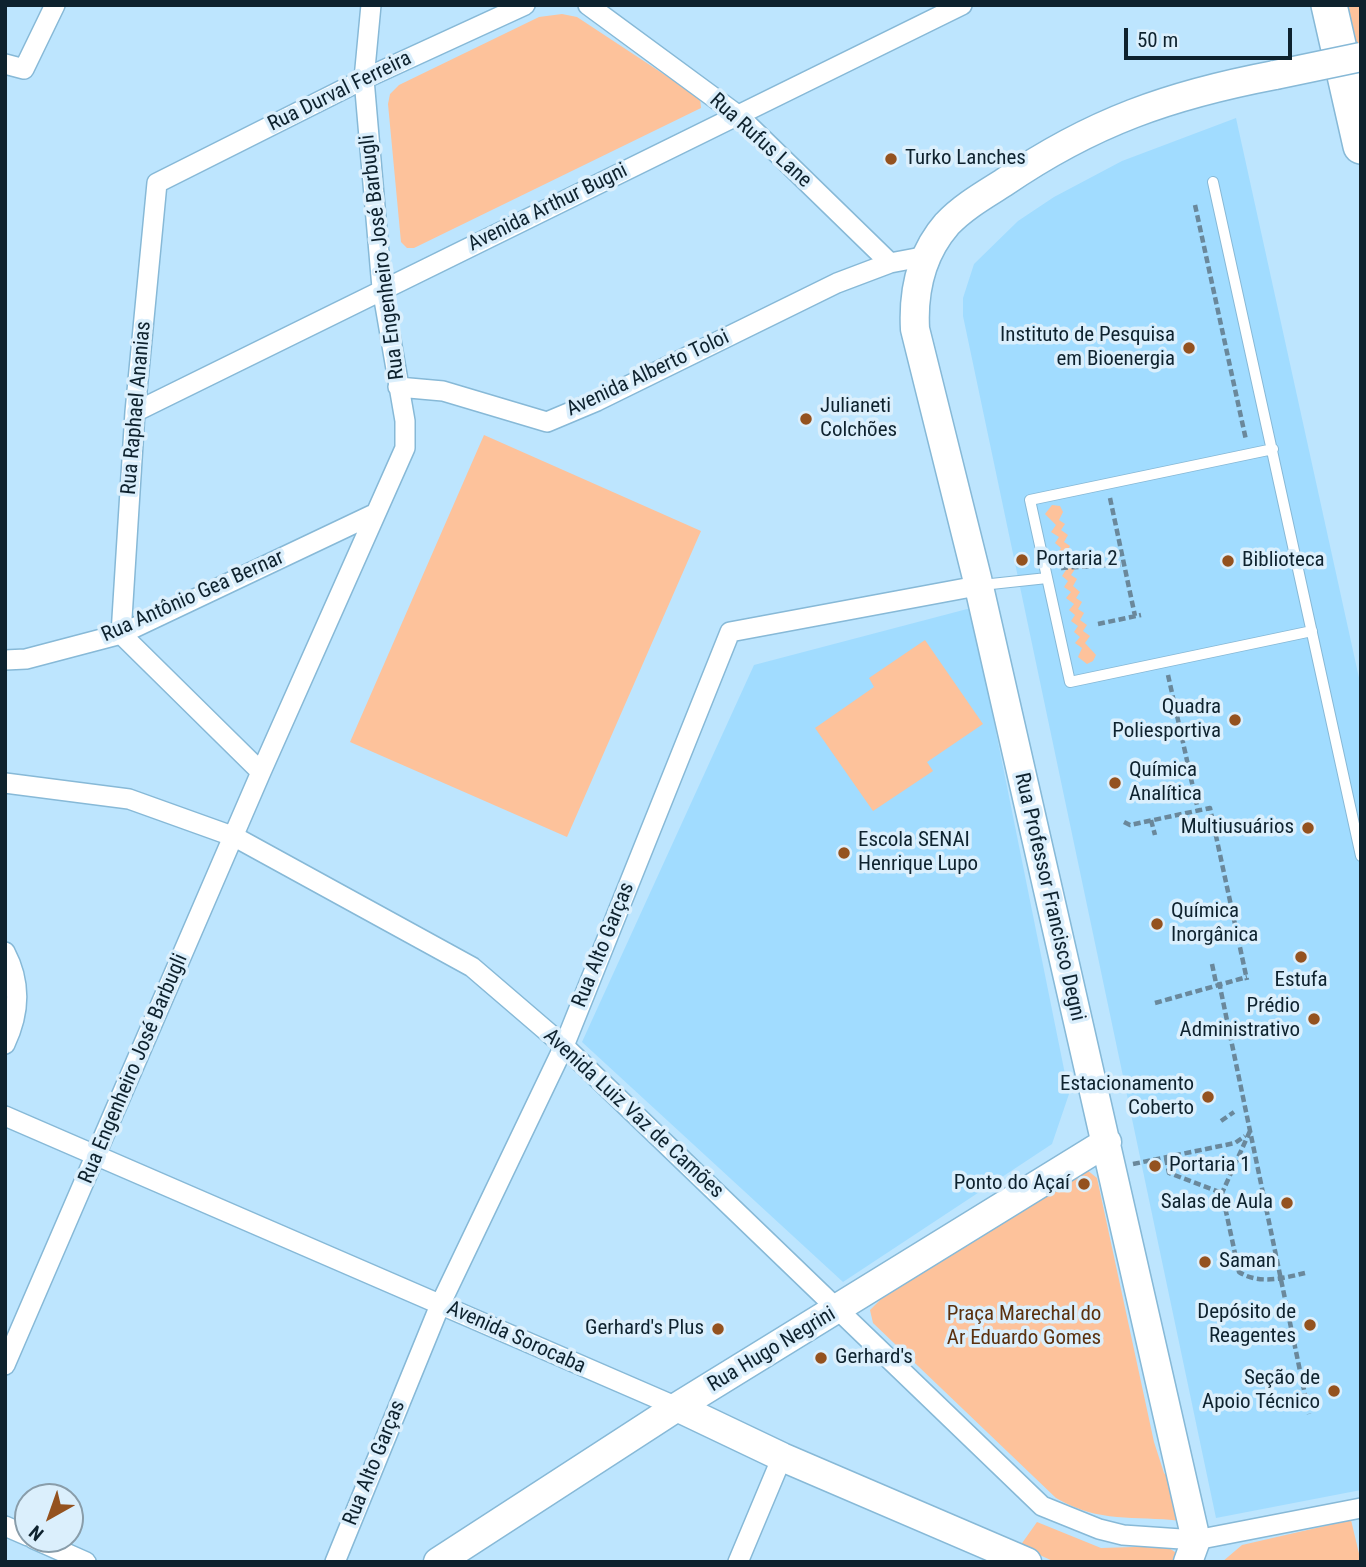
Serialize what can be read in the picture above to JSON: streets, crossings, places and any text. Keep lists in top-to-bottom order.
{
  "streets": {
    "main road": ["Rua Professor Francisco Degni", "Avenida Sorocaba", "Rua Hugo Negrini"],
    "street": [
      "Rua Durval Ferreira",
      "Rua Rufus Lane",
      "Avenida Arthur Bugni",
      "Rua Engenheiro José Barbugli",
      "Avenida Alberto Toloi",
      "Rua Raphael Ananias",
      "Rua Antônio Gea Bernar",
      "Rua Alto Garças",
      "Avenida Luiz Vaz de Camões"
    ]
  },
  "crossings": [
    ["Rua Durval Ferreira", "Rua Engenheiro José Barbugli"],
    ["Rua Durval Ferreira", "Rua Raphael Ananias"],
    ["Rua Rufus Lane", "Avenida Arthur Bugni"],
    ["Rua Rufus Lane", "Avenida Alberto Toloi"],
    ["Avenida Arthur Bugni", "Rua Engenheiro José Barbugli"],
    ["Avenida Arthur Bugni", "Rua Raphael Ananias"],
    ["Rua Engenheiro José Barbugli", "Avenida Alberto Toloi"],
    ["Rua Engenheiro José Barbugli", "Rua Antônio Gea Bernar"],
    ["Rua Engenheiro José Barbugli", "Avenida Luiz Vaz de Camões"],
    ["Rua Engenheiro José Barbugli", "Avenida Sorocaba"],
    ["Avenida Alberto Toloi", "Rua Professor Francisco Degni"],
    ["Rua Raphael Ananias", "Rua Antônio Gea Bernar"],
    ["Rua Professor Francisco Degni", "Rua Alto Garças"],
    ["Rua Professor Francisco Degni", "Avenida Luiz Vaz de Camões"],
    ["Rua Professor Francisco Degni", "Rua Hugo Negrini"],
    ["Rua Alto Garças", "Avenida Luiz Vaz de Camões"],
    ["Rua Alto Garças", "Avenida Sorocaba"],
    ["Avenida Luiz Vaz de Camões", "Rua Hugo Negrini"],
    ["Avenida Sorocaba", "Rua Hugo Negrini"]
  ],
  "parks": ["Praça Marechal do Ar Eduardo Gomes"],
  "places": [
    "Turko Lanches",
    "Instituto de Pesquisa em Bioenergia",
    "Julianeti Colchões",
    "Portaria 2",
    "Biblioteca",
    "Quadra Poliesportiva",
    "Química Analítica",
    "Multiusuários",
    "Escola SENAI Henrique Lupo",
    "Química Inorgânica",
    "Estufa",
    "Prédio Administrativo",
    "Estacionamento Coberto",
    "Portaria 1",
    "Ponto do Açaí",
    "Salas de Aula",
    "Saman",
    "Depósito de Reagentes",
    "Gerhard's Plus",
    "Gerhard's",
    "Seção de Apoio Técnico"
  ],
  "scale_bar": "50 m",
  "north": "bottom left"
}
